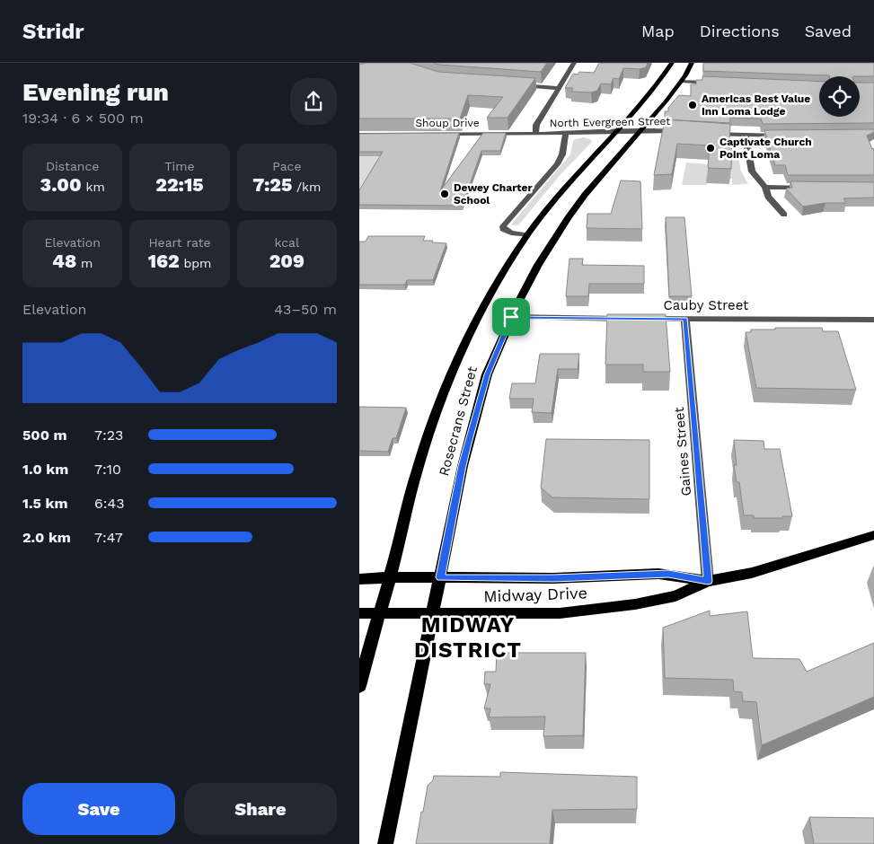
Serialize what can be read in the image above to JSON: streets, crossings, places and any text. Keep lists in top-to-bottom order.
{
  "streets": {
    "main road": ["Rosecrans Street", "Midway Drive"],
    "street": [
      "North Evergreen Street",
      "Shoup Drive",
      "Cauby Street",
      "Gaines Street"
    ]
  },
  "crossings": [
    ["North Evergreen Street", "Shoup Drive"],
    ["North Evergreen Street", "Rosecrans Street"],
    ["Cauby Street", "Gaines Street"],
    ["Rosecrans Street", "Midway Drive"],
    ["Gaines Street", "Midway Drive"]
  ],
  "districts": ["MIDWAY DISTRICT"],
  "places": ["Americas Best Value Inn Loma Lodge", "Captivate Church Point Loma", "Dewey Charter School"],
  "page": {
    "header": "Stridr",
    "nav": ["Map", "Directions", "Saved"],
    "heading": ["Evening run", "19:34 · 6 × 500 m"],
    "stats": [
      ["Distance", "3.00 km"],
      ["Time", "22:15"],
      ["Pace", "7:25 /km"],
      ["Elevation", "48 m"],
      ["Heart rate", "162 bpm"],
      ["kcal", "209"]
    ],
    "chart": ["Elevation", "43–50 m"],
    "list": [
      {
        "name": "500 m",
        "note": "7:23"
      },
      {
        "name": "1.0 km",
        "note": "7:10"
      },
      {
        "name": "1.5 km",
        "note": "6:43"
      },
      {
        "name": "2.0 km",
        "note": "7:47"
      }
    ],
    "buttons": ["Save", "Share"]
  }
}
